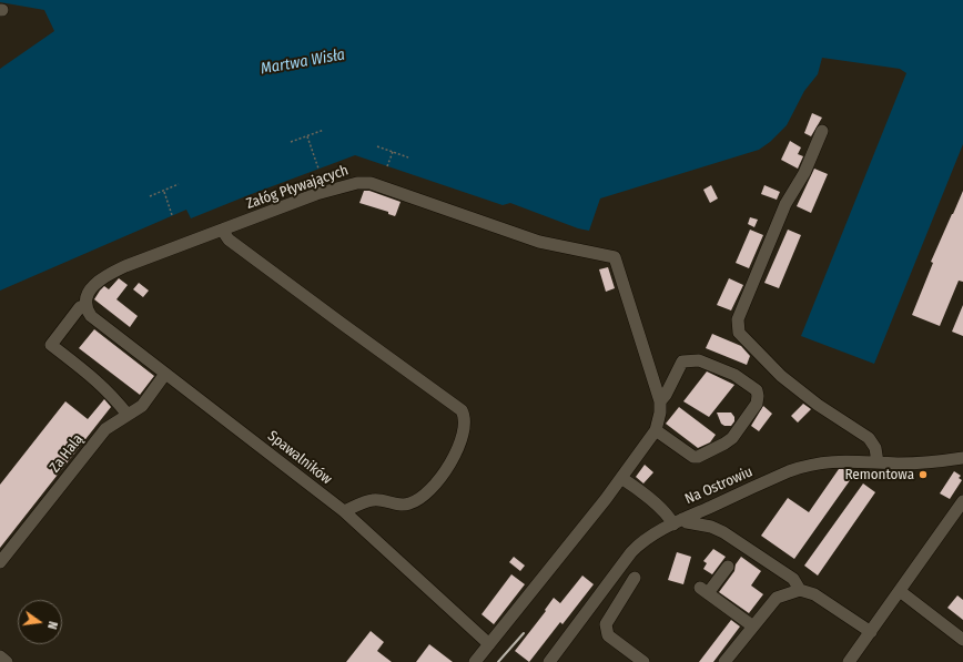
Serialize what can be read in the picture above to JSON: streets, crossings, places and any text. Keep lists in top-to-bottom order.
{
  "streets": {
    "street": [
      "Załóg Pływających",
      "Za Halą",
      "Spawalników",
      "Na Ostrowiu"
    ]
  },
  "crossings": [
    ["Załóg Pływających", "Spawalników"],
    ["Za Halą", "Spawalników"]
  ],
  "water": ["Martwa Wisła"],
  "places": ["Remontowa"],
  "north": "right"
}
